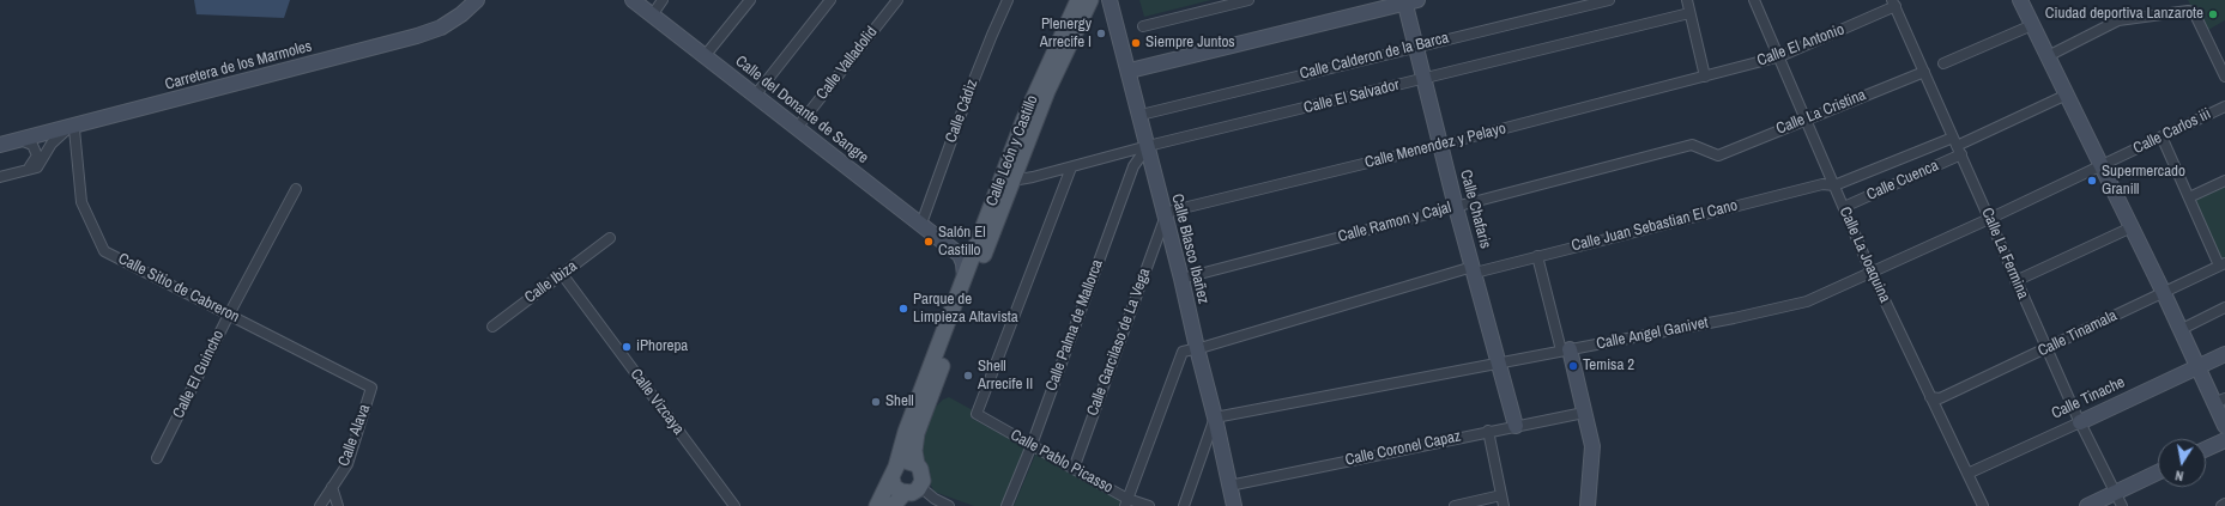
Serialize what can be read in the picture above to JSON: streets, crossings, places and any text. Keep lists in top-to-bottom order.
{
  "streets": {
    "main road": ["Calle León y Castillo"],
    "street": [
      "Calle El Antonio",
      "Calle Calderon de la Barca",
      "Calle Valladolid",
      "Carretera de los Marmoles",
      "Calle El Salvador",
      "Calle del Donante de Sangre",
      "Calle Cádiz",
      "Calle La Cristina",
      "Calle Carlos iii",
      "Calle Menendez y Pelayo",
      "Calle Cuenca",
      "Calle Chafaris",
      "Calle Ramon y Cajal",
      "Calle Juan Sebastian El Cano",
      "Calle Blasco Ibañez",
      "Calle La Fermina",
      "Calle La Joaquina",
      "Calle Ibiza",
      "Calle Sitio de Cabreron",
      "Calle Palma de Mallorca",
      "Calle Angel Ganivet",
      "Calle Tinamala",
      "Calle Garcilaso de La Vega",
      "Calle El Guincho",
      "Calle Tinache",
      "Calle Vizcaya",
      "Calle Alava",
      "Calle Coronel Capaz",
      "Calle Pablo Picasso"
    ]
  },
  "crossings": [
    ["Calle El Antonio", "Calle Menendez y Pelayo"],
    ["Calle El Antonio", "Calle La Fermina"],
    ["Calle El Antonio", "Calle La Joaquina"],
    ["Calle Calderon de la Barca", "Calle Chafaris"],
    ["Calle Calderon de la Barca", "Calle Blasco Ibañez"],
    ["Calle Valladolid", "Calle del Donante de Sangre"],
    ["Carretera de los Marmoles", "Calle Sitio de Cabreron"],
    ["Calle El Salvador", "Calle León y Castillo"],
    ["Calle El Salvador", "Calle Chafaris"],
    ["Calle El Salvador", "Calle Blasco Ibañez"],
    ["Calle El Salvador", "Calle Palma de Mallorca"],
    ["Calle El Salvador", "Calle Pablo Picasso"],
    ["Calle del Donante de Sangre", "Calle Cádiz"],
    ["Calle del Donante de Sangre", "Calle León y Castillo"],
    ["Calle La Cristina", "Calle Ramon y Cajal"],
    ["Calle La Cristina", "Calle La Fermina"],
    ["Calle La Cristina", "Calle La Joaquina"],
    ["Calle Carlos iii", "Calle La Fermina"],
    ["Calle Carlos iii", "Calle Angel Ganivet"],
    ["Calle Menendez y Pelayo", "Calle Chafaris"],
    ["Calle Menendez y Pelayo", "Calle Blasco Ibañez"],
    ["Calle Menendez y Pelayo", "Calle Garcilaso de La Vega"],
    ["Calle Cuenca", "Calle Juan Sebastian El Cano"],
    ["Calle Cuenca", "Calle La Fermina"],
    ["Calle Cuenca", "Calle La Joaquina"],
    ["Calle Chafaris", "Calle Ramon y Cajal"],
    ["Calle Chafaris", "Calle Juan Sebastian El Cano"],
    ["Calle Chafaris", "Calle Angel Ganivet"],
    ["Calle Chafaris", "Calle Coronel Capaz"],
    ["Calle Ramon y Cajal", "Calle Blasco Ibañez"],
    ["Calle Juan Sebastian El Cano", "Calle Blasco Ibañez"],
    ["Calle Juan Sebastian El Cano", "Calle La Joaquina"],
    ["Calle Blasco Ibañez", "Calle Palma de Mallorca"],
    ["Calle Blasco Ibañez", "Calle Angel Ganivet"],
    ["Calle Blasco Ibañez", "Calle Garcilaso de La Vega"],
    ["Calle Blasco Ibañez", "Calle Coronel Capaz"],
    ["Calle La Fermina", "Calle Angel Ganivet"],
    ["Calle La Fermina", "Calle Tinamala"],
    ["Calle La Fermina", "Calle Tinache"],
    ["Calle La Joaquina", "Calle Angel Ganivet"],
    ["Calle La Joaquina", "Calle Tinamala"],
    ["Calle La Joaquina", "Calle Tinache"],
    ["Calle Ibiza", "Calle Vizcaya"],
    ["Calle Sitio de Cabreron", "Calle El Guincho"],
    ["Calle Sitio de Cabreron", "Calle Alava"],
    ["Calle Palma de Mallorca", "Calle Pablo Picasso"],
    ["Calle Garcilaso de La Vega", "Calle Pablo Picasso"]
  ],
  "places": [
    "Ciudad deportiva Lanzarote",
    "Plenergy Arrecife I",
    "Siempre Juntos",
    "Supermercado Granill",
    "Salón El Castillo",
    "Parque de Limpieza Altavista",
    "iPhorepa",
    "Temisa 2",
    "Shell Arrecife II",
    "Shell"
  ],
  "north": "bottom"
}
